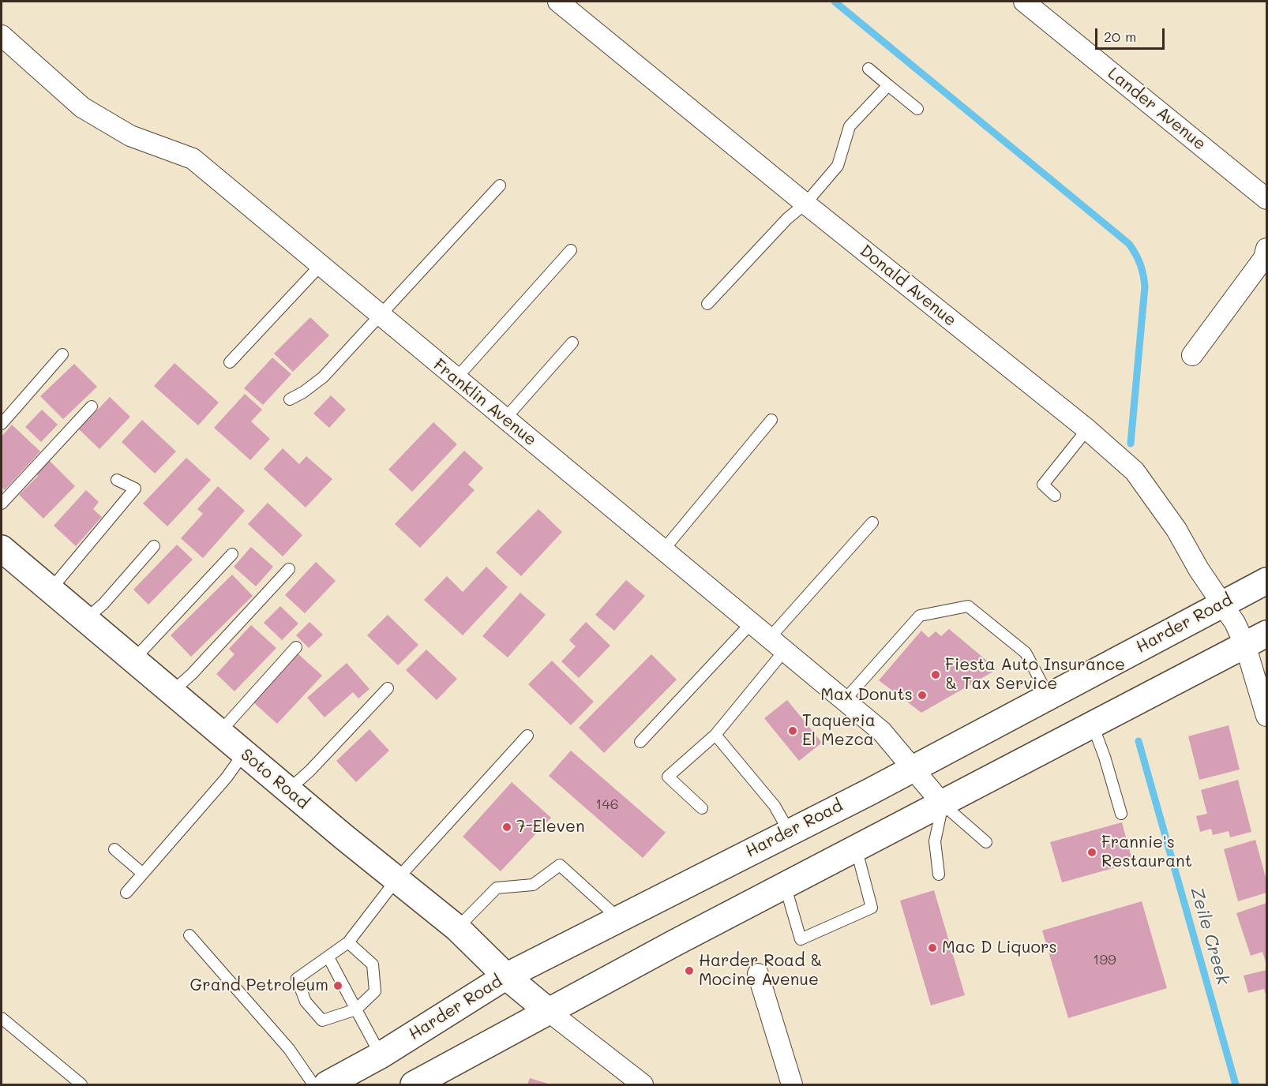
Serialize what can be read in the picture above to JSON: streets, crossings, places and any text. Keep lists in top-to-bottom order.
{
  "streets": {
    "main road": ["Harder Road", "Soto Road"],
    "street": ["Lander Avenue", "Donald Avenue", "Franklin Avenue"]
  },
  "crossings": [
    ["Donald Avenue", "Harder Road"],
    ["Franklin Avenue", "Harder Road"],
    ["Harder Road", "Soto Road"]
  ],
  "water": ["Zeile Creek"],
  "places": [
    "Fiesta Auto Insurance & Tax Service",
    "Max Donuts",
    "Taqueria El Mezca",
    "7-Eleven",
    "Frannie's Restaurant",
    "Mac D Liquors",
    "Harder Road & Mocine Avenue",
    "Grand Petroleum"
  ],
  "house_numbers": ["146", "199"],
  "scale_bar": "20 m"
}
